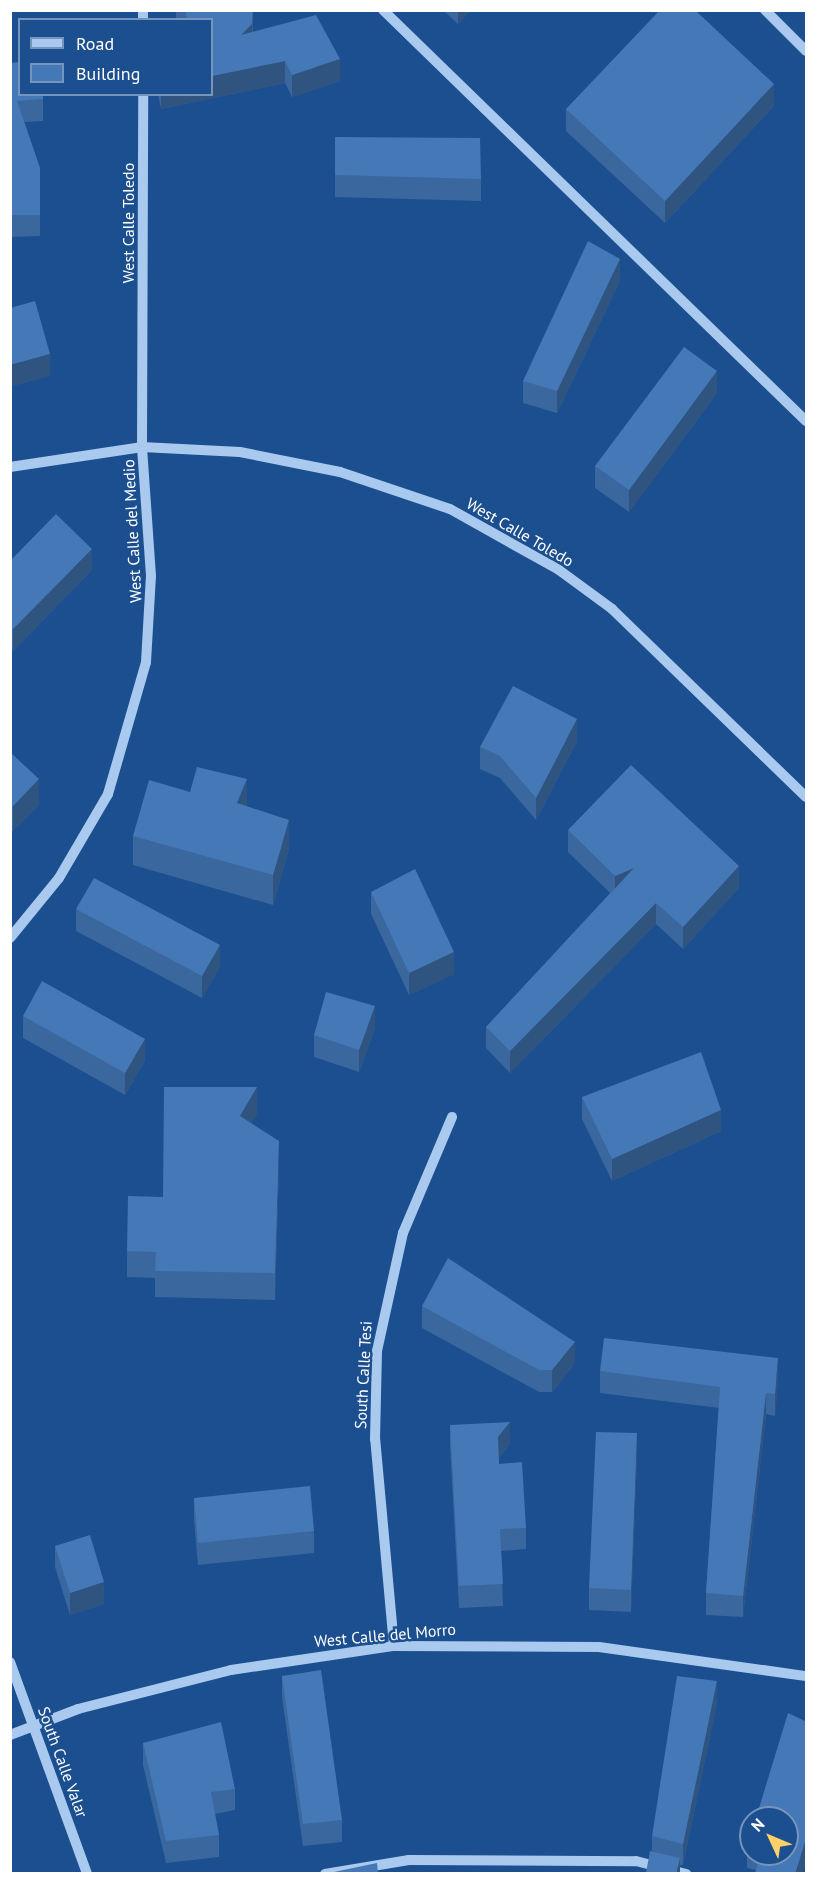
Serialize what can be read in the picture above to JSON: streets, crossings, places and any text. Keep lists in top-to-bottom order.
{
  "streets": {
    "street": [
      "West Calle Toledo",
      "West Calle del Medio",
      "South Calle Tesi",
      "West Calle del Morro",
      "South Calle Valar"
    ]
  },
  "crossings": [
    ["West Calle Toledo", "West Calle del Medio"],
    ["South Calle Tesi", "West Calle del Morro"],
    ["West Calle del Morro", "South Calle Valar"]
  ],
  "legend": ["Road", "Building"],
  "north": "top left"
}
